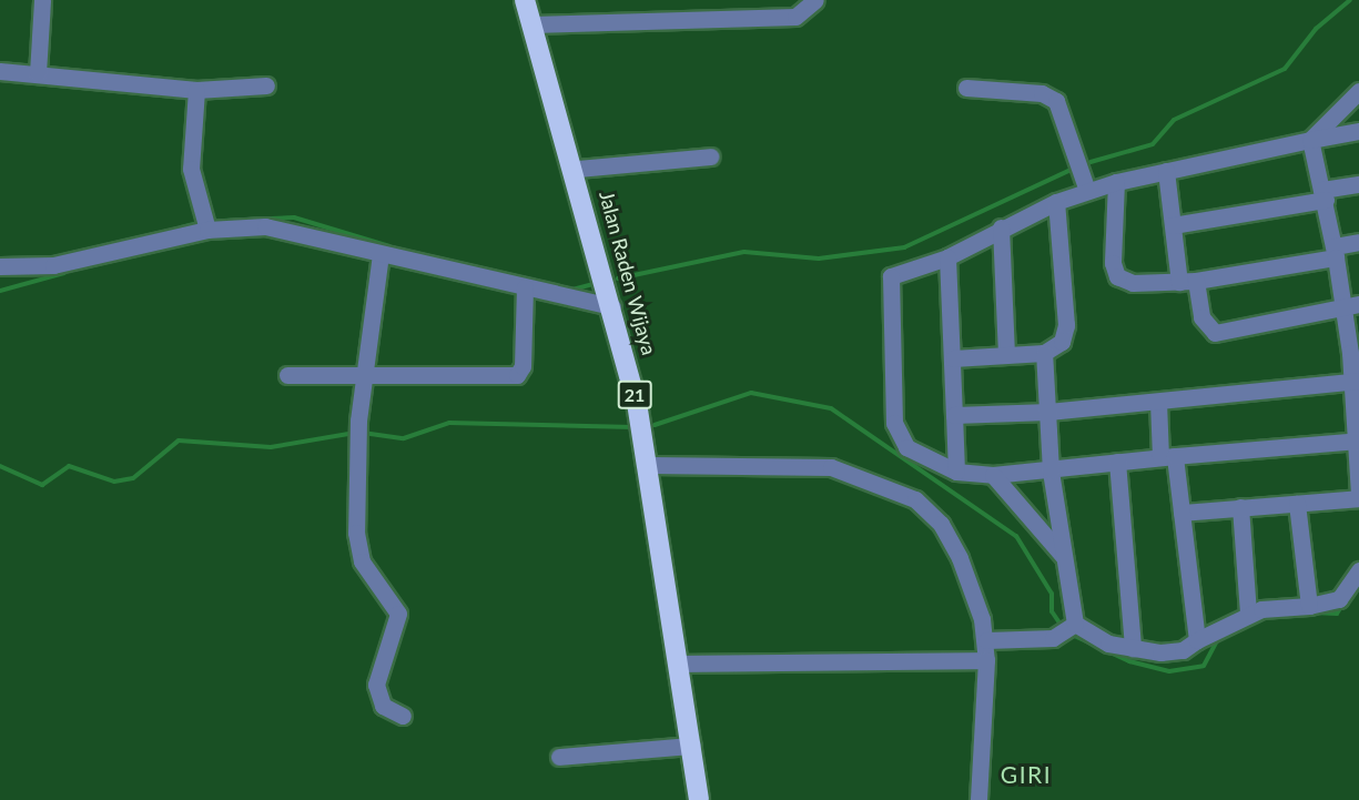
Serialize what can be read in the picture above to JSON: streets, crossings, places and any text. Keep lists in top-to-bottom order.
{
  "streets": {
    "highway": ["Jalan Raden Wijaya", "21"]
  },
  "districts": ["GIRI"]
}
